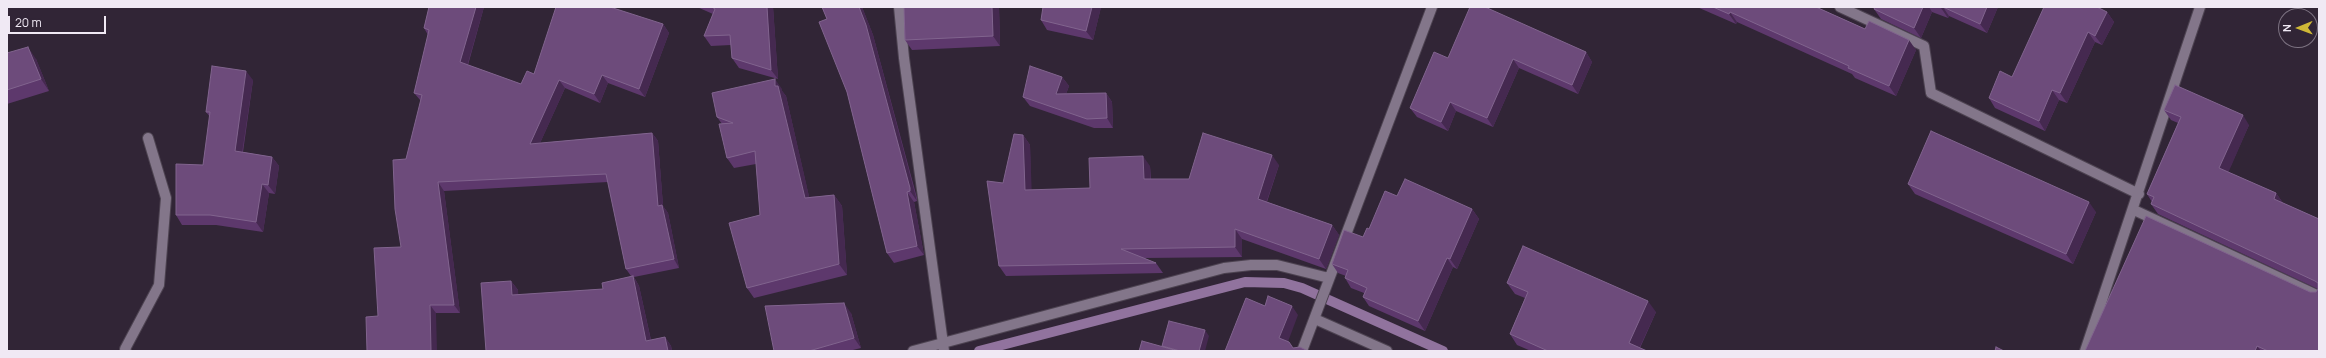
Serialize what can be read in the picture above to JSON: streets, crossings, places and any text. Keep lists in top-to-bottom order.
{
  "scale_bar": "20 m",
  "north": "left"
}
